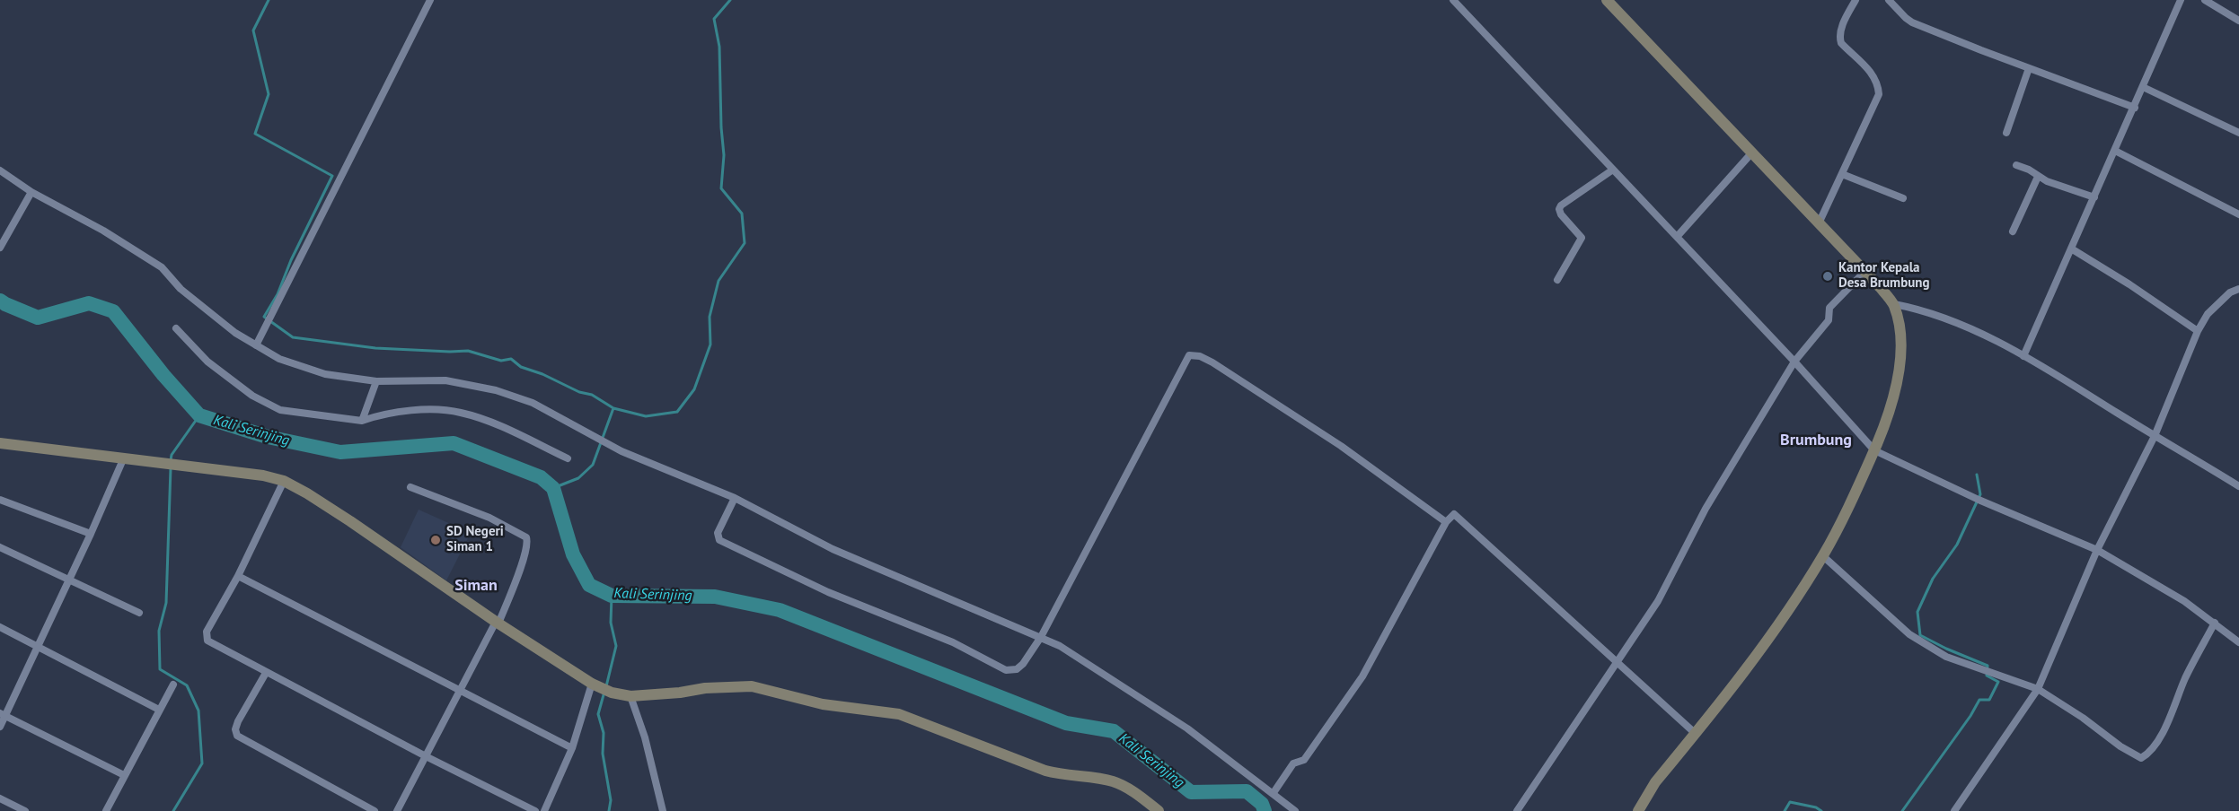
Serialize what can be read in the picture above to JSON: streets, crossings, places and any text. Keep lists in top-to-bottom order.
{
  "districts": ["Brumbung", "Siman"],
  "water": ["Kali Serinjing"],
  "places": ["Kantor Kepala Desa Brumbung", "SD Negeri Siman 1"]
}
